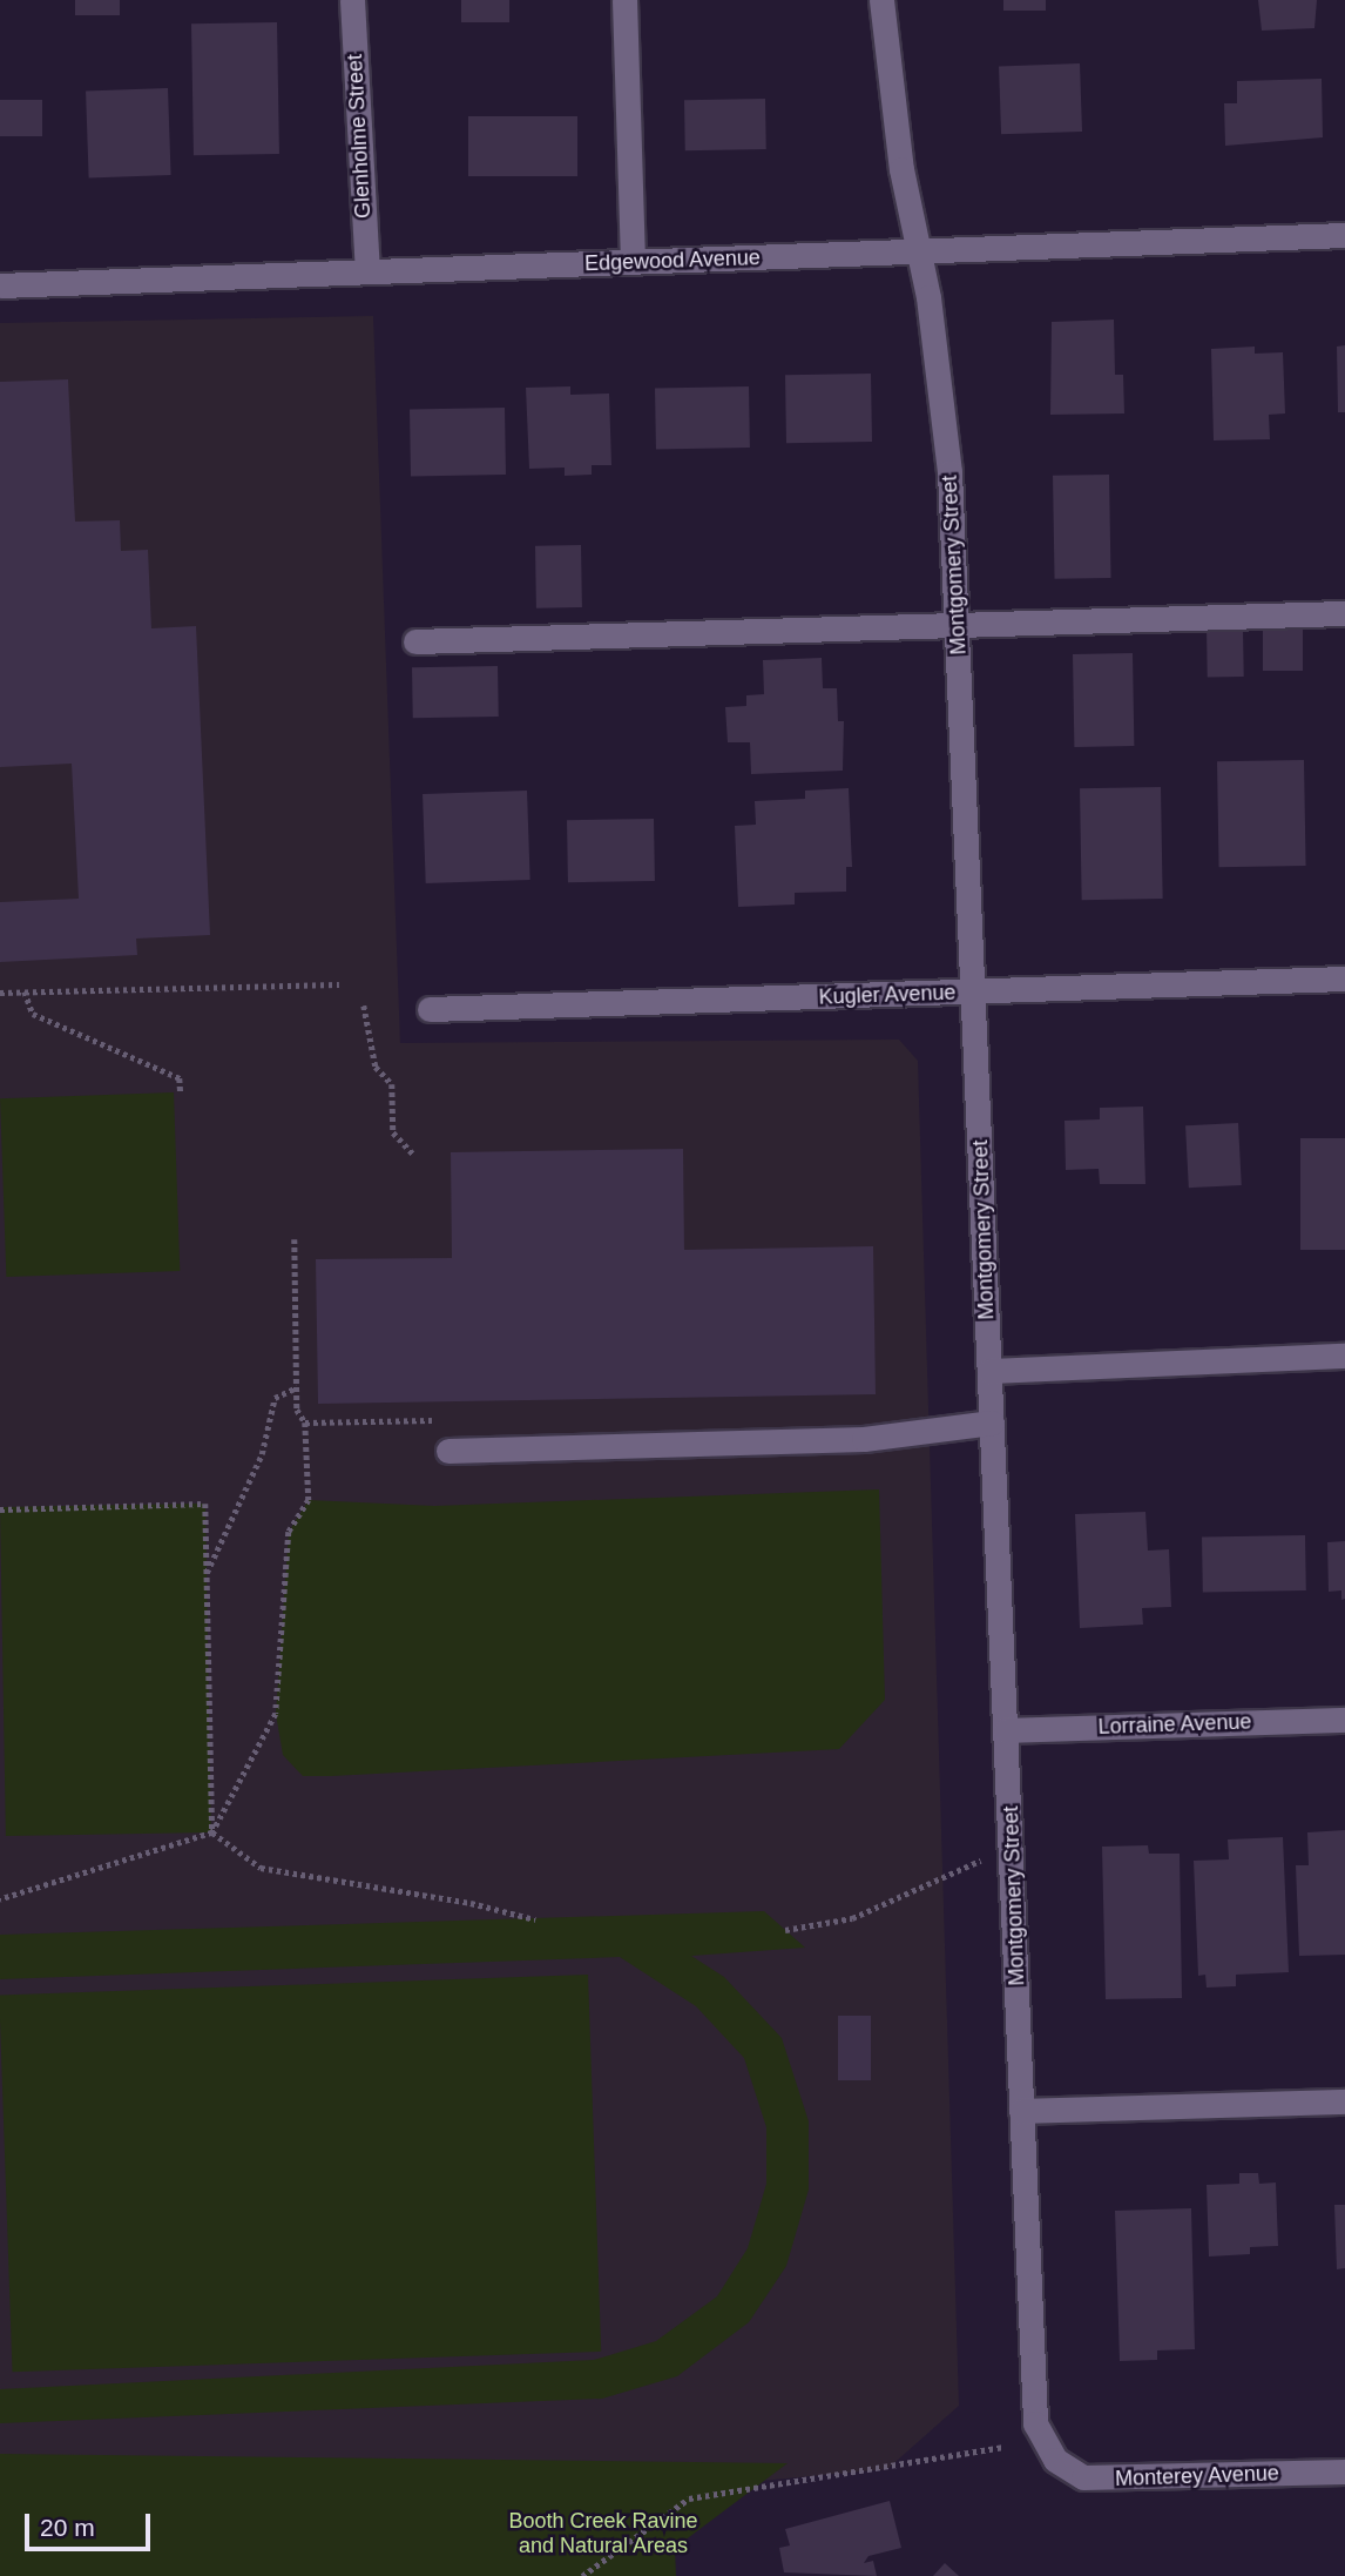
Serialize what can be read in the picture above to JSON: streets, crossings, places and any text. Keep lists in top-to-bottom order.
{
  "streets": {
    "street": [
      "Glenholme Street",
      "Edgewood Avenue",
      "Montgomery Street",
      "Kugler Avenue",
      "Lorraine Avenue",
      "Monterey Avenue"
    ]
  },
  "crossings": [
    ["Glenholme Street", "Edgewood Avenue"],
    ["Edgewood Avenue", "Montgomery Street"],
    ["Montgomery Street", "Kugler Avenue"],
    ["Montgomery Street", "Lorraine Avenue"],
    ["Montgomery Street", "Monterey Avenue"]
  ],
  "parks": ["Booth Creek Ravine and Natural Areas"],
  "scale_bar": "20 m"
}
